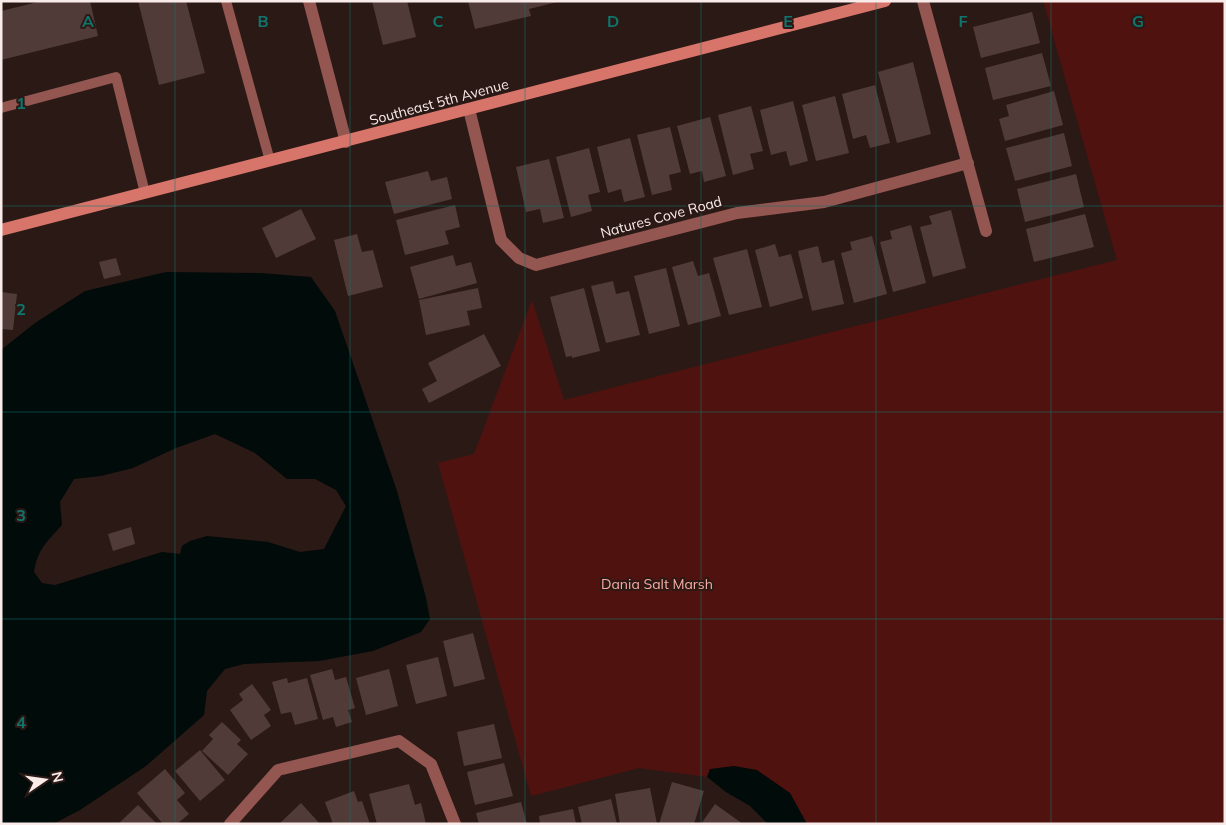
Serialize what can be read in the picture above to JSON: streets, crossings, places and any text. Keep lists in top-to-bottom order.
{
  "streets": {
    "street": ["Southeast 5th Avenue", "Natures Cove Road"]
  },
  "crossings": [
    ["Southeast 5th Avenue", "Natures Cove Road"]
  ],
  "parks": ["Dania Salt Marsh"],
  "north": "right",
  "grid": {
    "columns": [
      "A",
      "B",
      "C",
      "D",
      "E",
      "F",
      "G"
    ],
    "rows": [
      "1",
      "2",
      "3",
      "4"
    ]
  }
}
